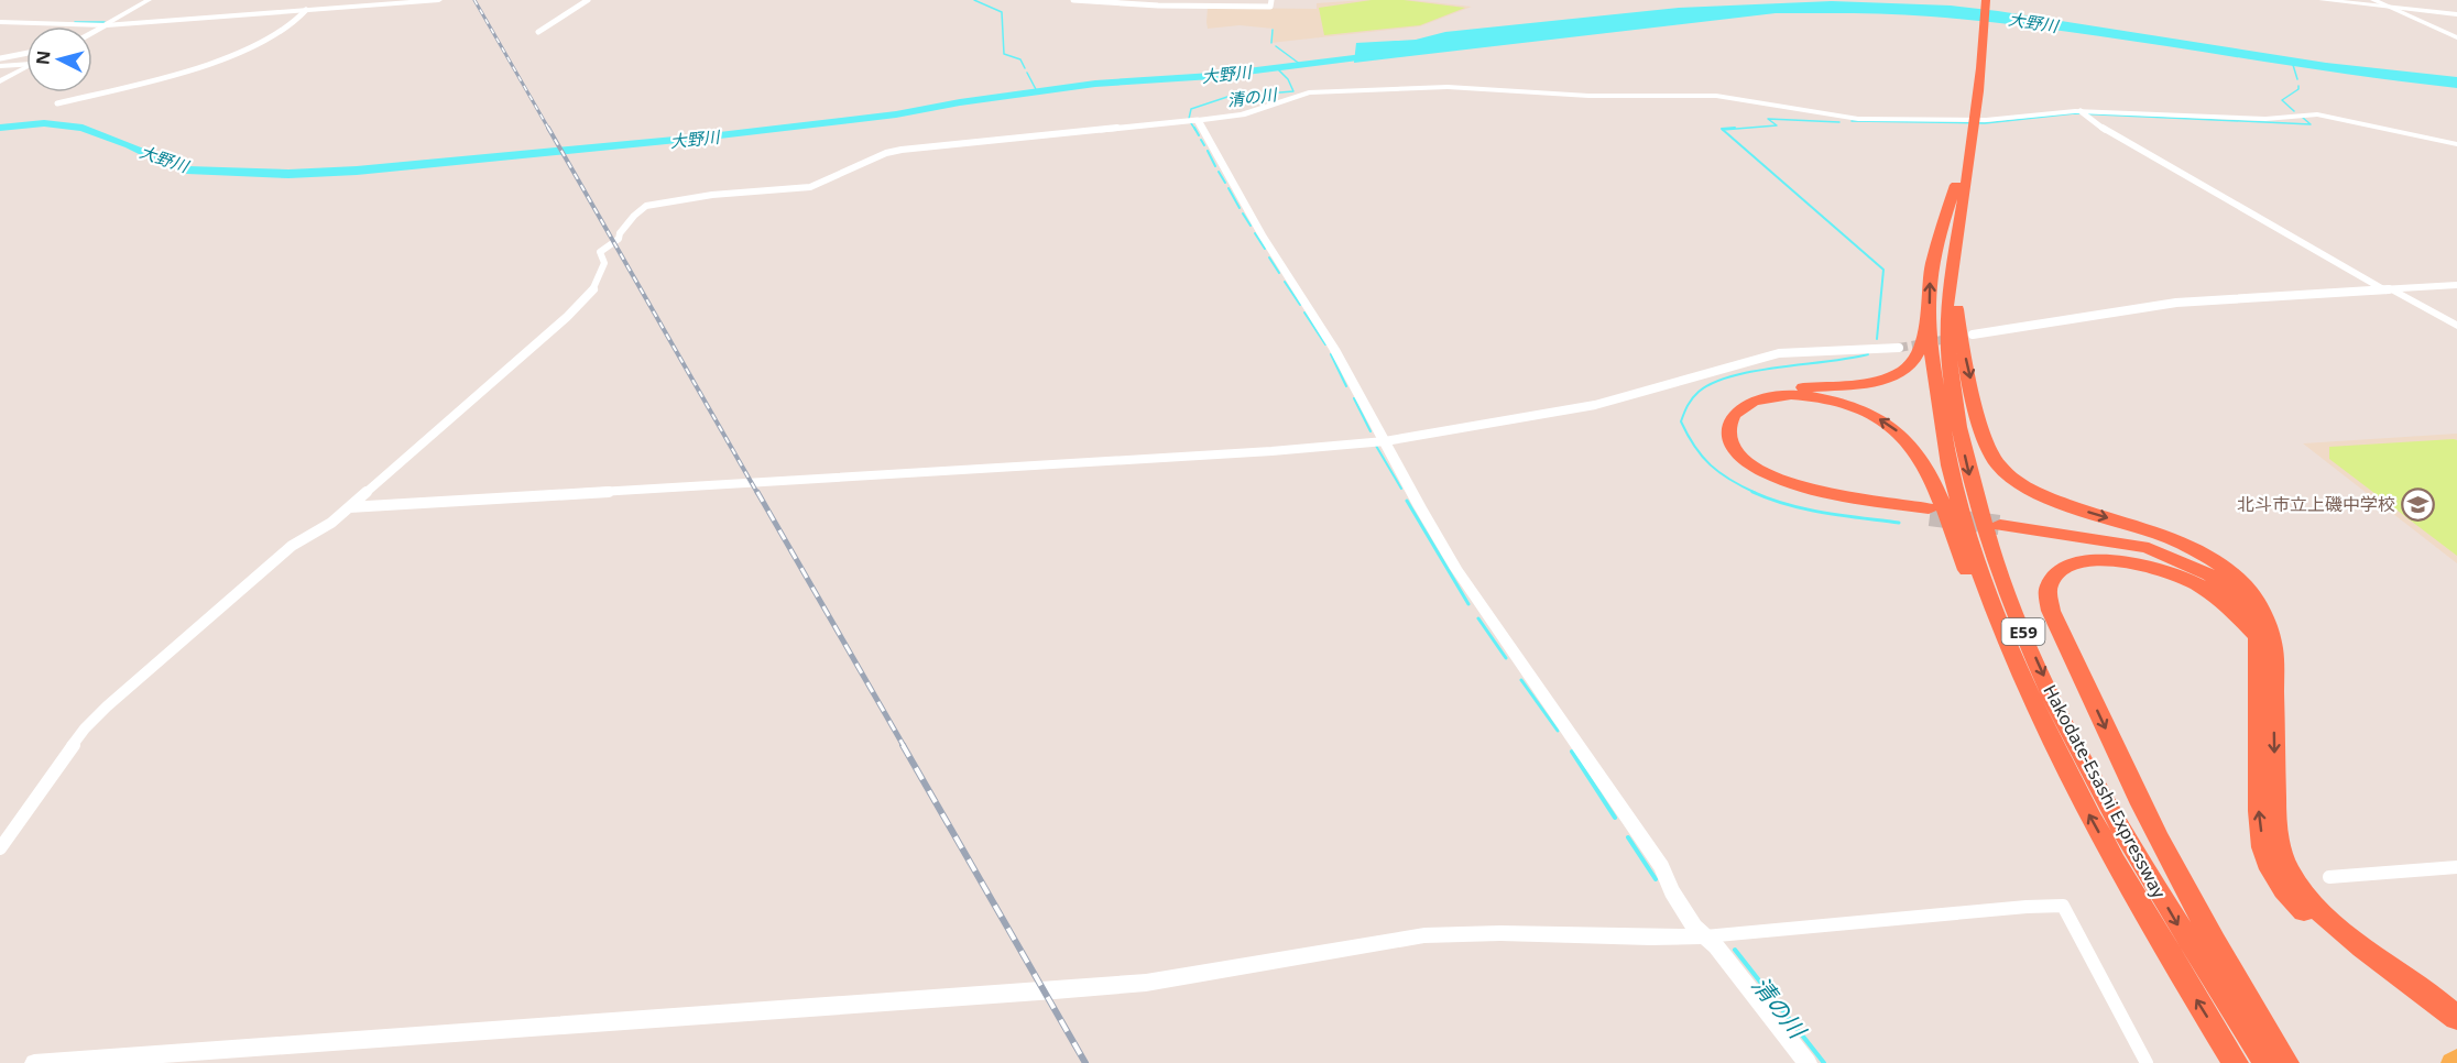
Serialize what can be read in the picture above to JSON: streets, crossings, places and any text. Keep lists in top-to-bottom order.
{
  "streets": {
    "highway": ["E59", "Hakodate-Esashi Expressway"]
  },
  "water": ["大野川", "清の川"],
  "places": {
    "school or university": ["北斗市立上磯中学校"]
  },
  "north": "left"
}
